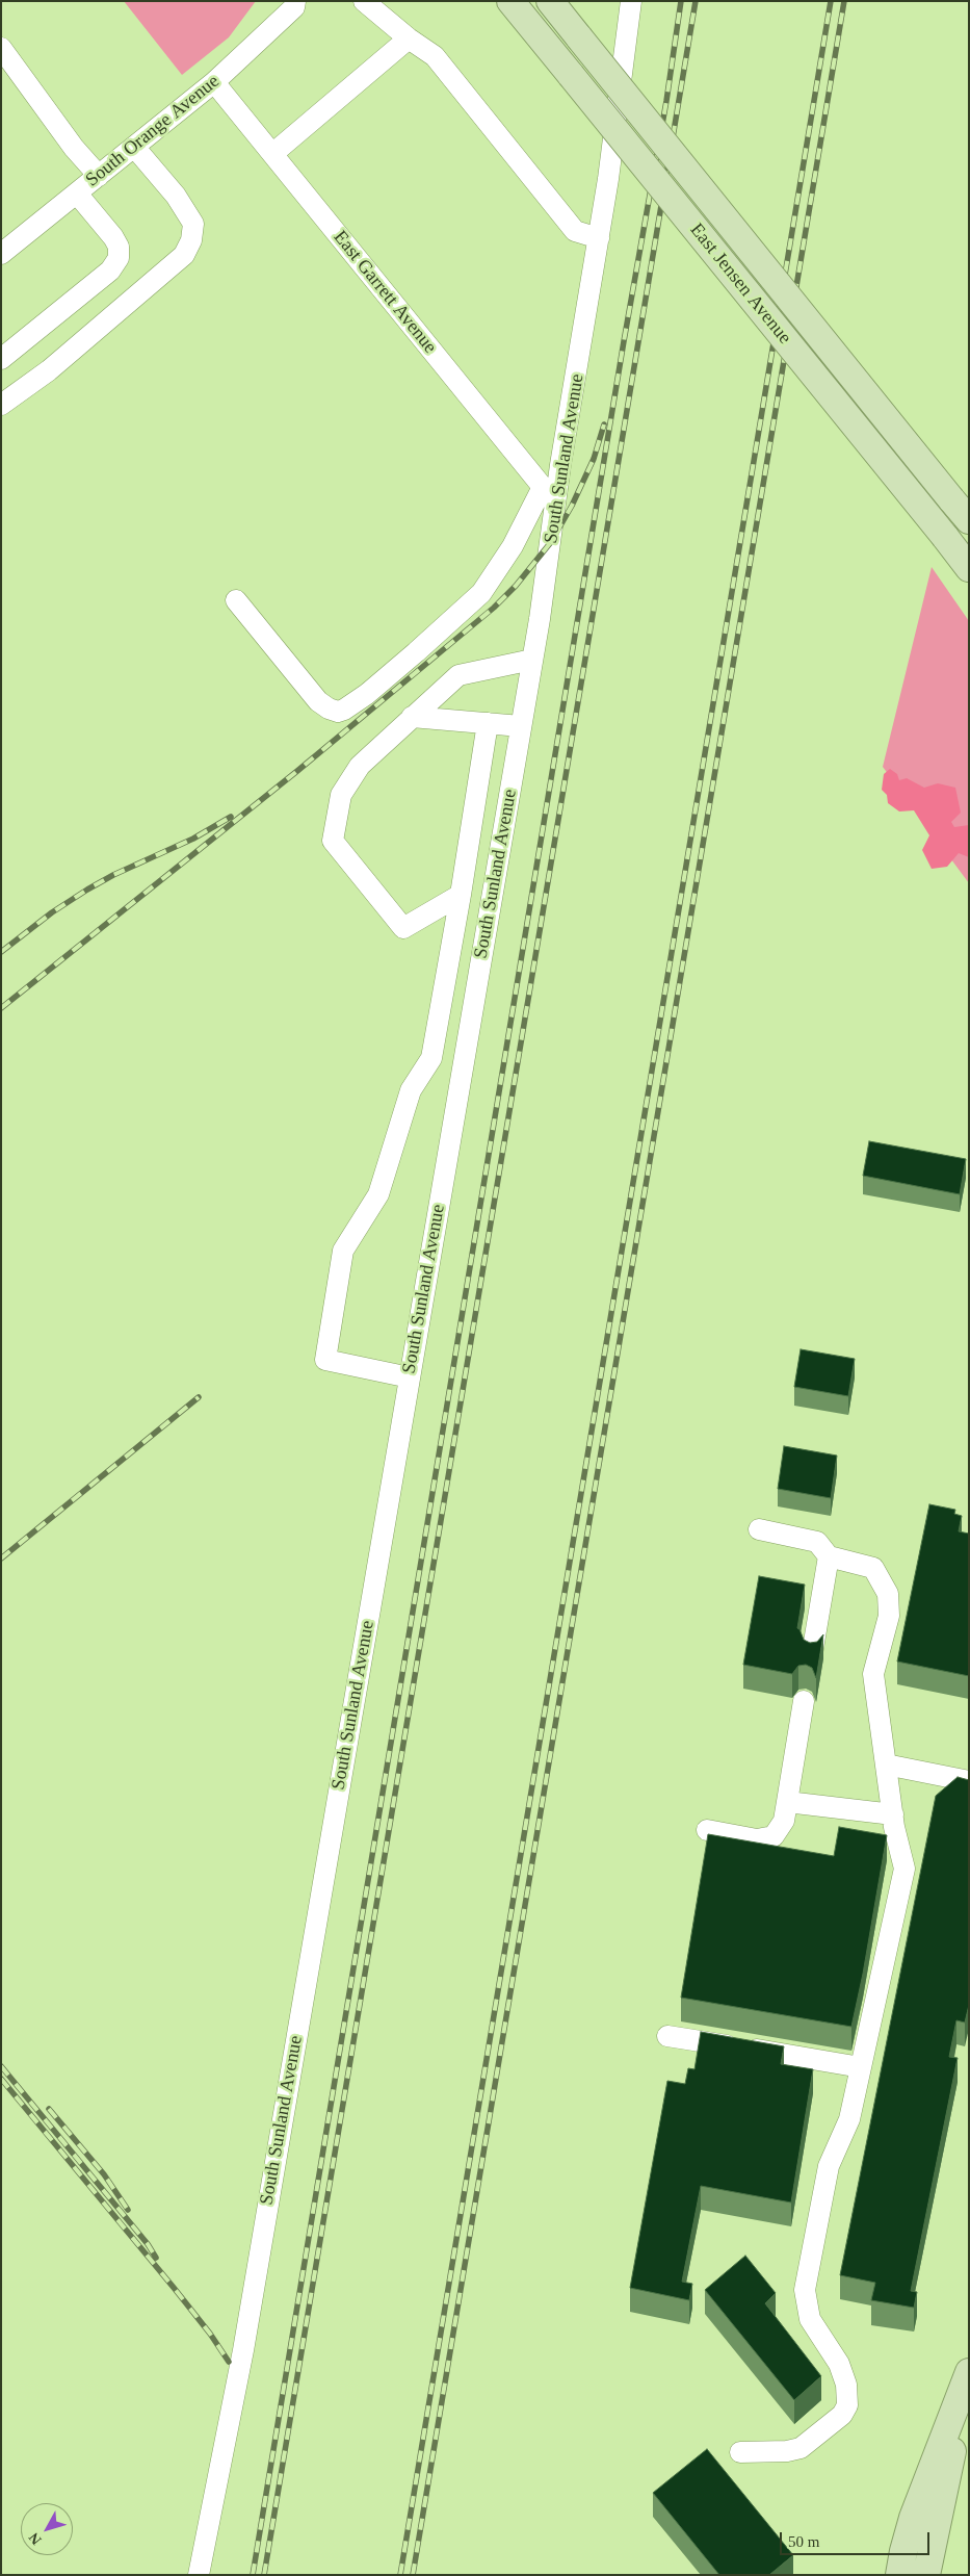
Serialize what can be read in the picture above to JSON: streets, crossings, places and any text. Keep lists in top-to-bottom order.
{
  "streets": {
    "main road": ["East Jensen Avenue"],
    "street": ["South Orange Avenue", "East Garrett Avenue", "South Sunland Avenue"]
  },
  "crossings": [
    ["South Orange Avenue", "East Garrett Avenue"],
    ["East Garrett Avenue", "South Sunland Avenue"]
  ],
  "scale_bar": "50 m",
  "north": "bottom left"
}
